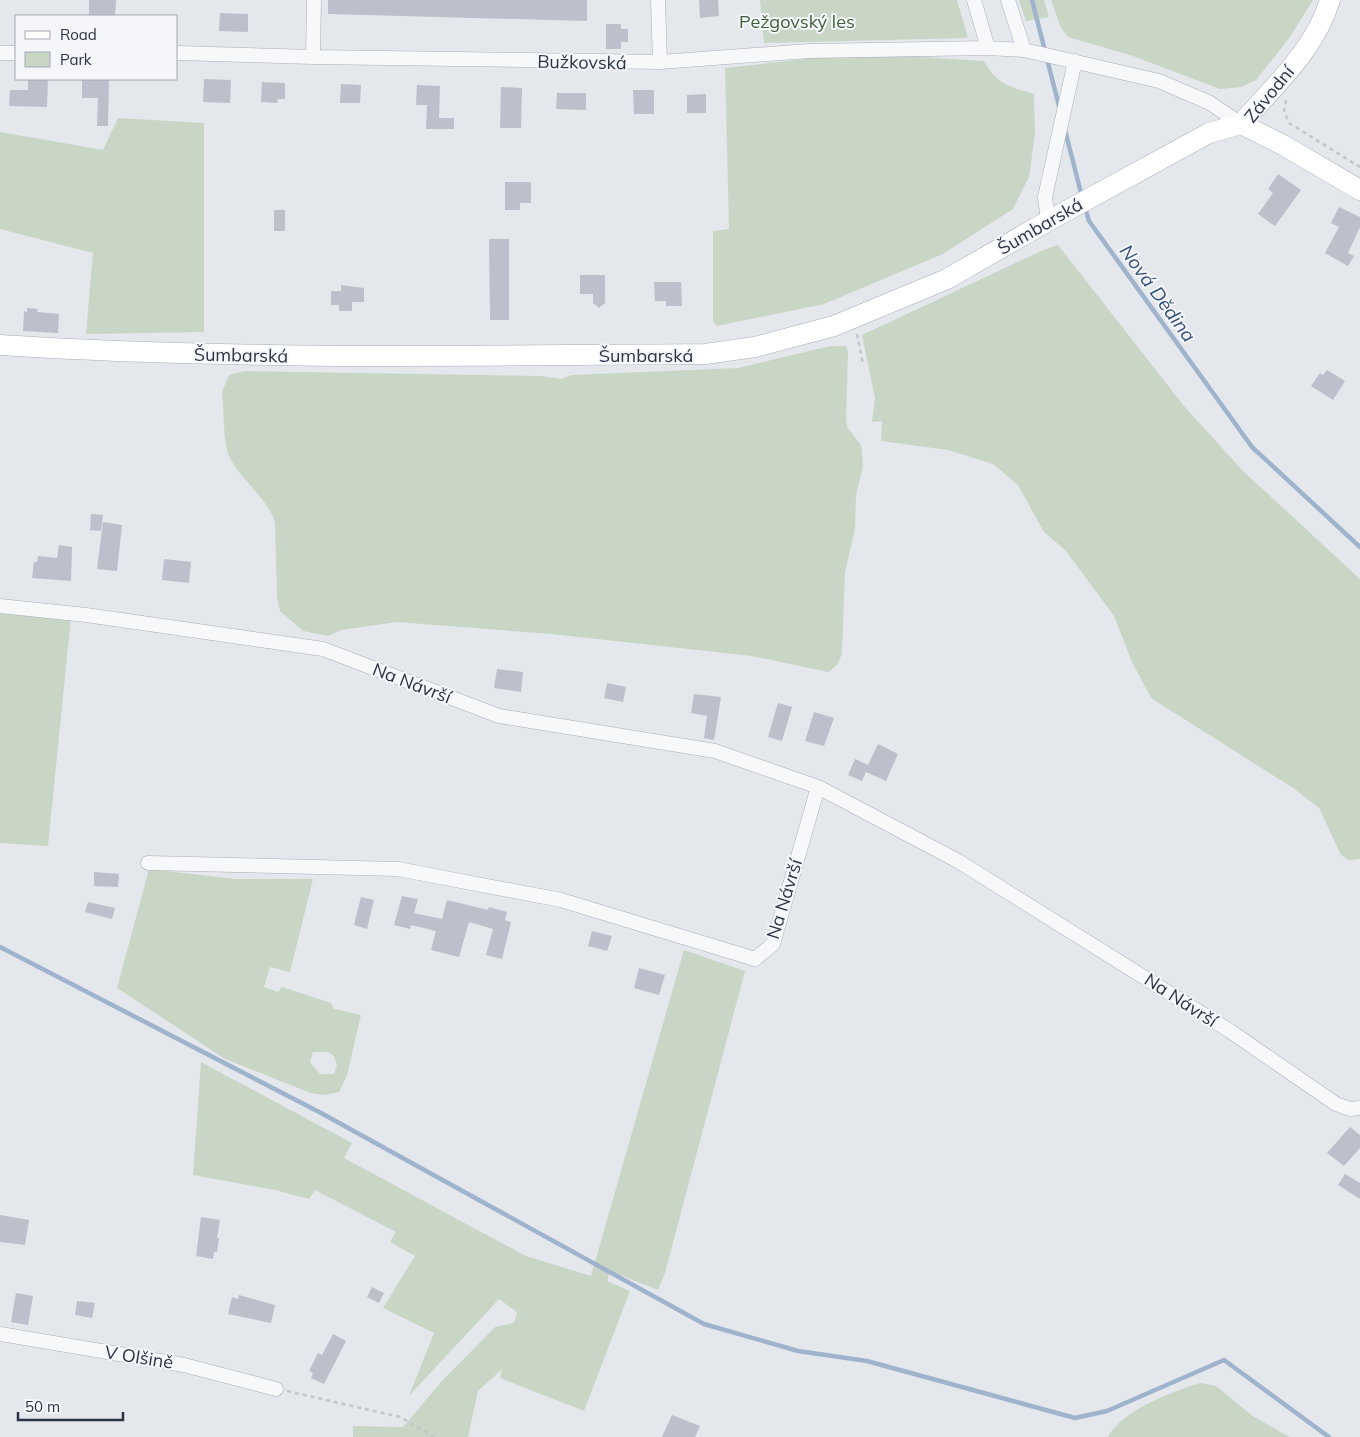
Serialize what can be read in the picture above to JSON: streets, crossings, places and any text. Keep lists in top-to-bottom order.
{
  "streets": {
    "street": [
      "Bužkovská",
      "Závodní",
      "Šumbarská",
      "Na Návrší",
      "V Olšině"
    ]
  },
  "crossings": [
    ["Bužkovská", "Závodní"],
    ["Bužkovská", "Šumbarská"],
    ["Závodní", "Šumbarská"]
  ],
  "water": ["Nová Dědina"],
  "parks": ["Pežgovský les"],
  "legend": ["Road", "Park"],
  "scale_bar": "50 m"
}
